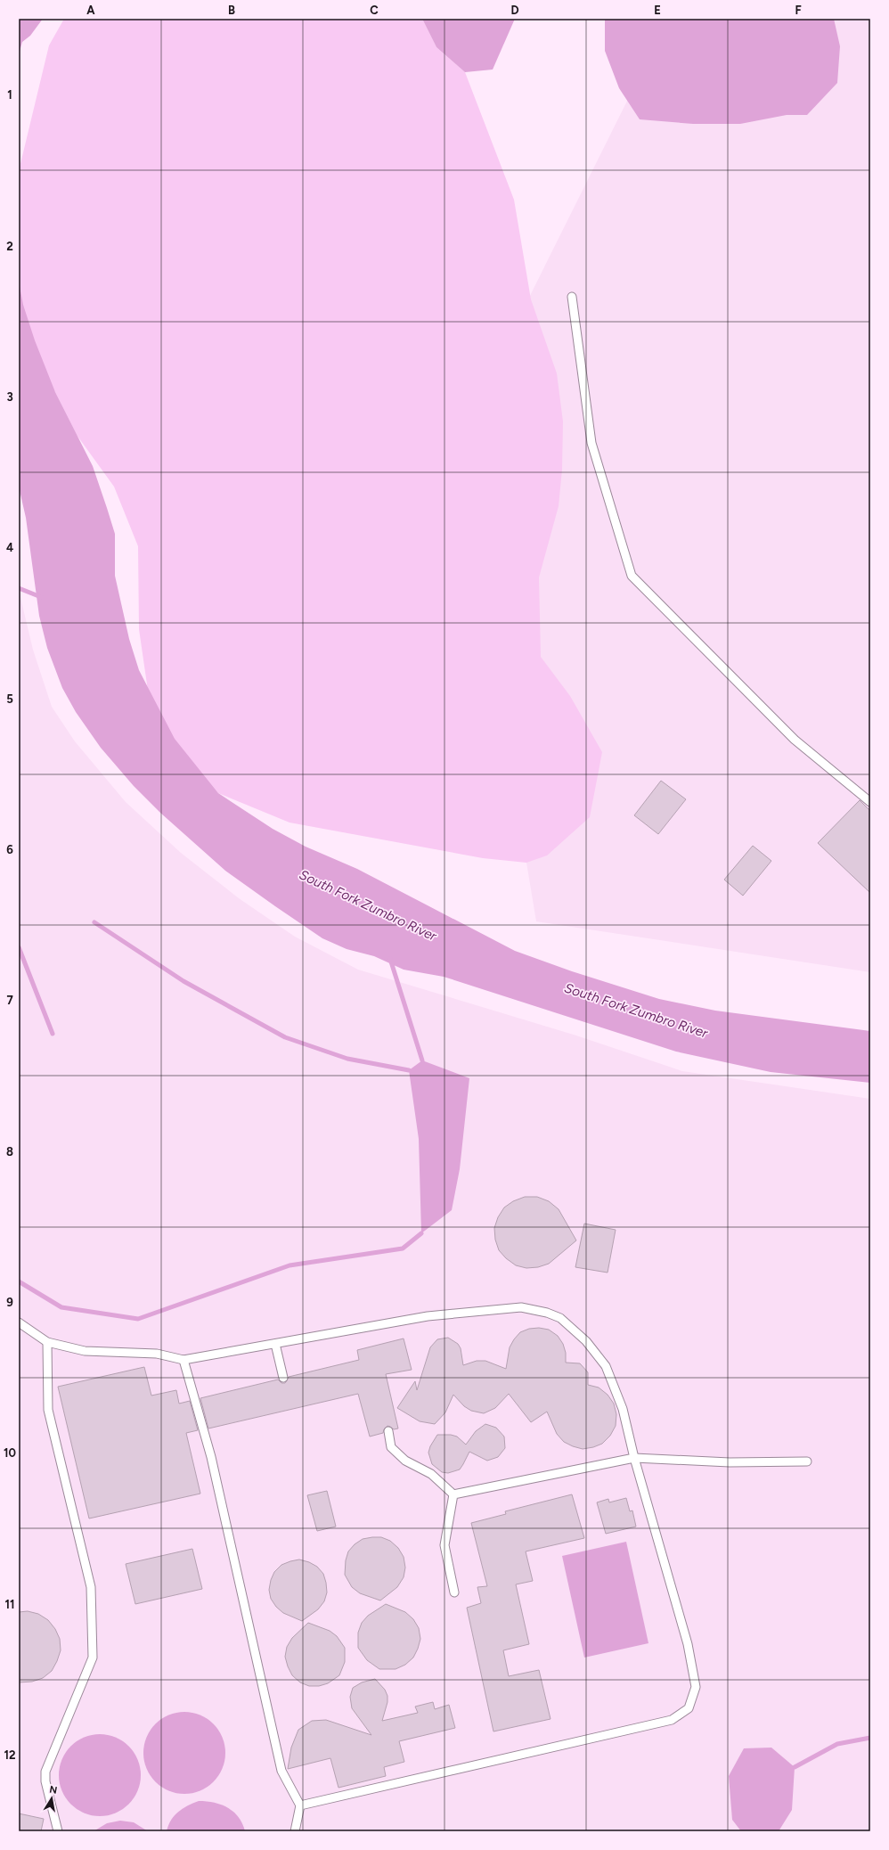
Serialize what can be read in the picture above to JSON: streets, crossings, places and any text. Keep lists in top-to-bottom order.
{
  "water": ["South Fork Zumbro River"],
  "north": "top",
  "grid": {
    "columns": [
      "A",
      "B",
      "C",
      "D",
      "E",
      "F"
    ],
    "rows": [
      "1",
      "2",
      "3",
      "4",
      "5",
      "6",
      "7",
      "8",
      "9",
      "10",
      "11",
      "12"
    ]
  }
}
